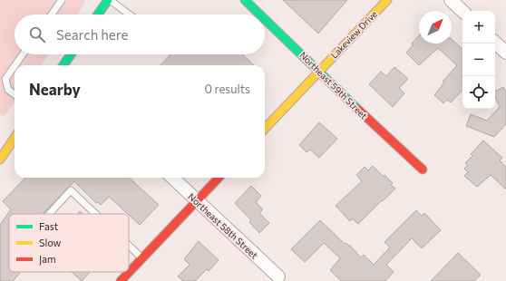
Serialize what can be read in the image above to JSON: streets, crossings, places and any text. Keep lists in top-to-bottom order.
{
  "streets": {
    "street": ["Lakeview Drive", "Northeast 59th Street", "Northeast 58th Street"]
  },
  "crossings": [
    ["Lakeview Drive", "Northeast 59th Street"]
  ],
  "legend": ["Fast", "Slow", "Jam"],
  "north": "top right",
  "page": {
    "map_buttons": ["+", "−"],
    "search": "Search here",
    "heading": ["Nearby", "0 results"]
  }
}
